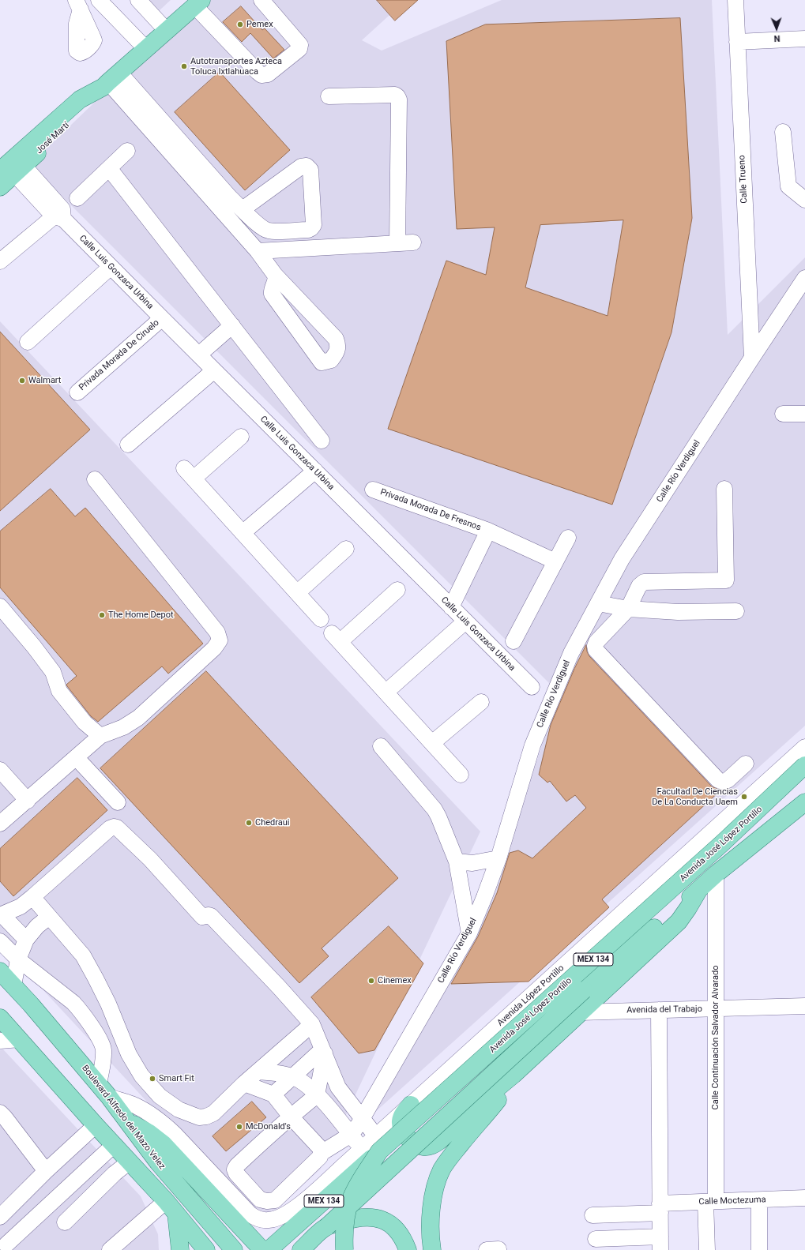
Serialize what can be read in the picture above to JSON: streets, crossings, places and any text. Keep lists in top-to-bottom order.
{
  "streets": {
    "main road": [
      "José Martí",
      "Avenida José López Portillo",
      "MEX 134",
      "Boulevard Alfredo del Mazo Velez"
    ],
    "street": [
      "Calle Trueno",
      "Calle Luis Gonzaca Urbina",
      "Privada Morada De Ciruelo",
      "Calle Río Verdiguel",
      "Privada Morada De Fresnos",
      "Avenida López Portillo",
      "Avenida del Trabajo",
      "Calle Continuación Salvador Alvarado",
      "Calle Moctezuma"
    ]
  },
  "crossings": [
    ["José Martí", "Calle Luis Gonzaca Urbina"],
    ["Calle Trueno", "Calle Río Verdiguel"],
    ["Calle Luis Gonzaca Urbina", "Privada Morada De Ciruelo"],
    ["Calle Luis Gonzaca Urbina", "Privada Morada De Fresnos"],
    ["Avenida José López Portillo", "Avenida López Portillo"],
    ["Avenida José López Portillo", "Calle Continuación Salvador Alvarado"],
    ["Avenida López Portillo", "Boulevard Alfredo del Mazo Velez"],
    ["Avenida del Trabajo", "Calle Continuación Salvador Alvarado"],
    ["Calle Continuación Salvador Alvarado", "Calle Moctezuma"]
  ],
  "places": [
    "Pemex",
    "Autotransportes Azteca Toluca Ixtlahuaca",
    "Walmart",
    "The Home Depot",
    "Facultad De Ciencias De La Conducta Uaem",
    "Chedraui",
    "Cinemex",
    "Smart Fit",
    "McDonald's"
  ],
  "north": "bottom"
}
